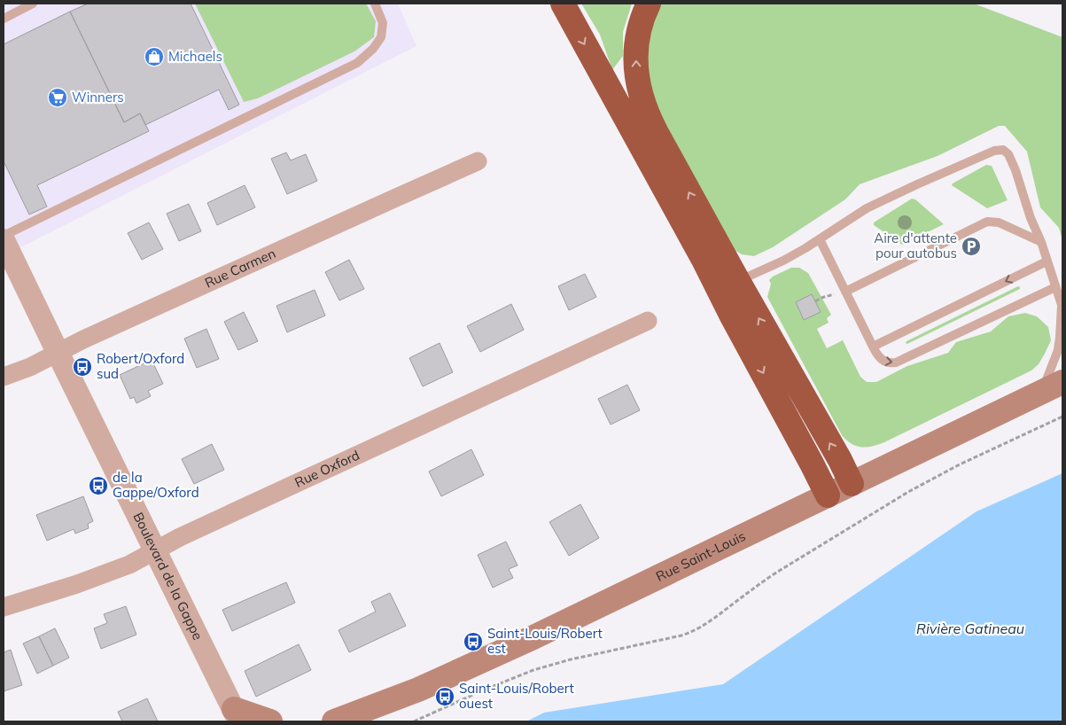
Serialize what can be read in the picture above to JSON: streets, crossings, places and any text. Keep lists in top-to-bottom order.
{
  "streets": {
    "main road": ["Rue Saint-Louis"],
    "street": ["Rue Carmen", "Rue Oxford", "Boulevard de la Gappe"]
  },
  "crossings": [
    ["Rue Carmen", "Boulevard de la Gappe"],
    ["Rue Oxford", "Boulevard de la Gappe"]
  ],
  "water": ["Rivière Gatineau"],
  "places": {
    "shop": ["Michaels"],
    "supermarket": ["Winners"],
    "parking": ["Aire d'attente pour autobus"],
    "bus stop": [
      "Robert/Oxford sud",
      "de la Gappe/Oxford",
      "Saint-Louis/Robert est",
      "Saint-Louis/Robert ouest"
    ]
  }
}
